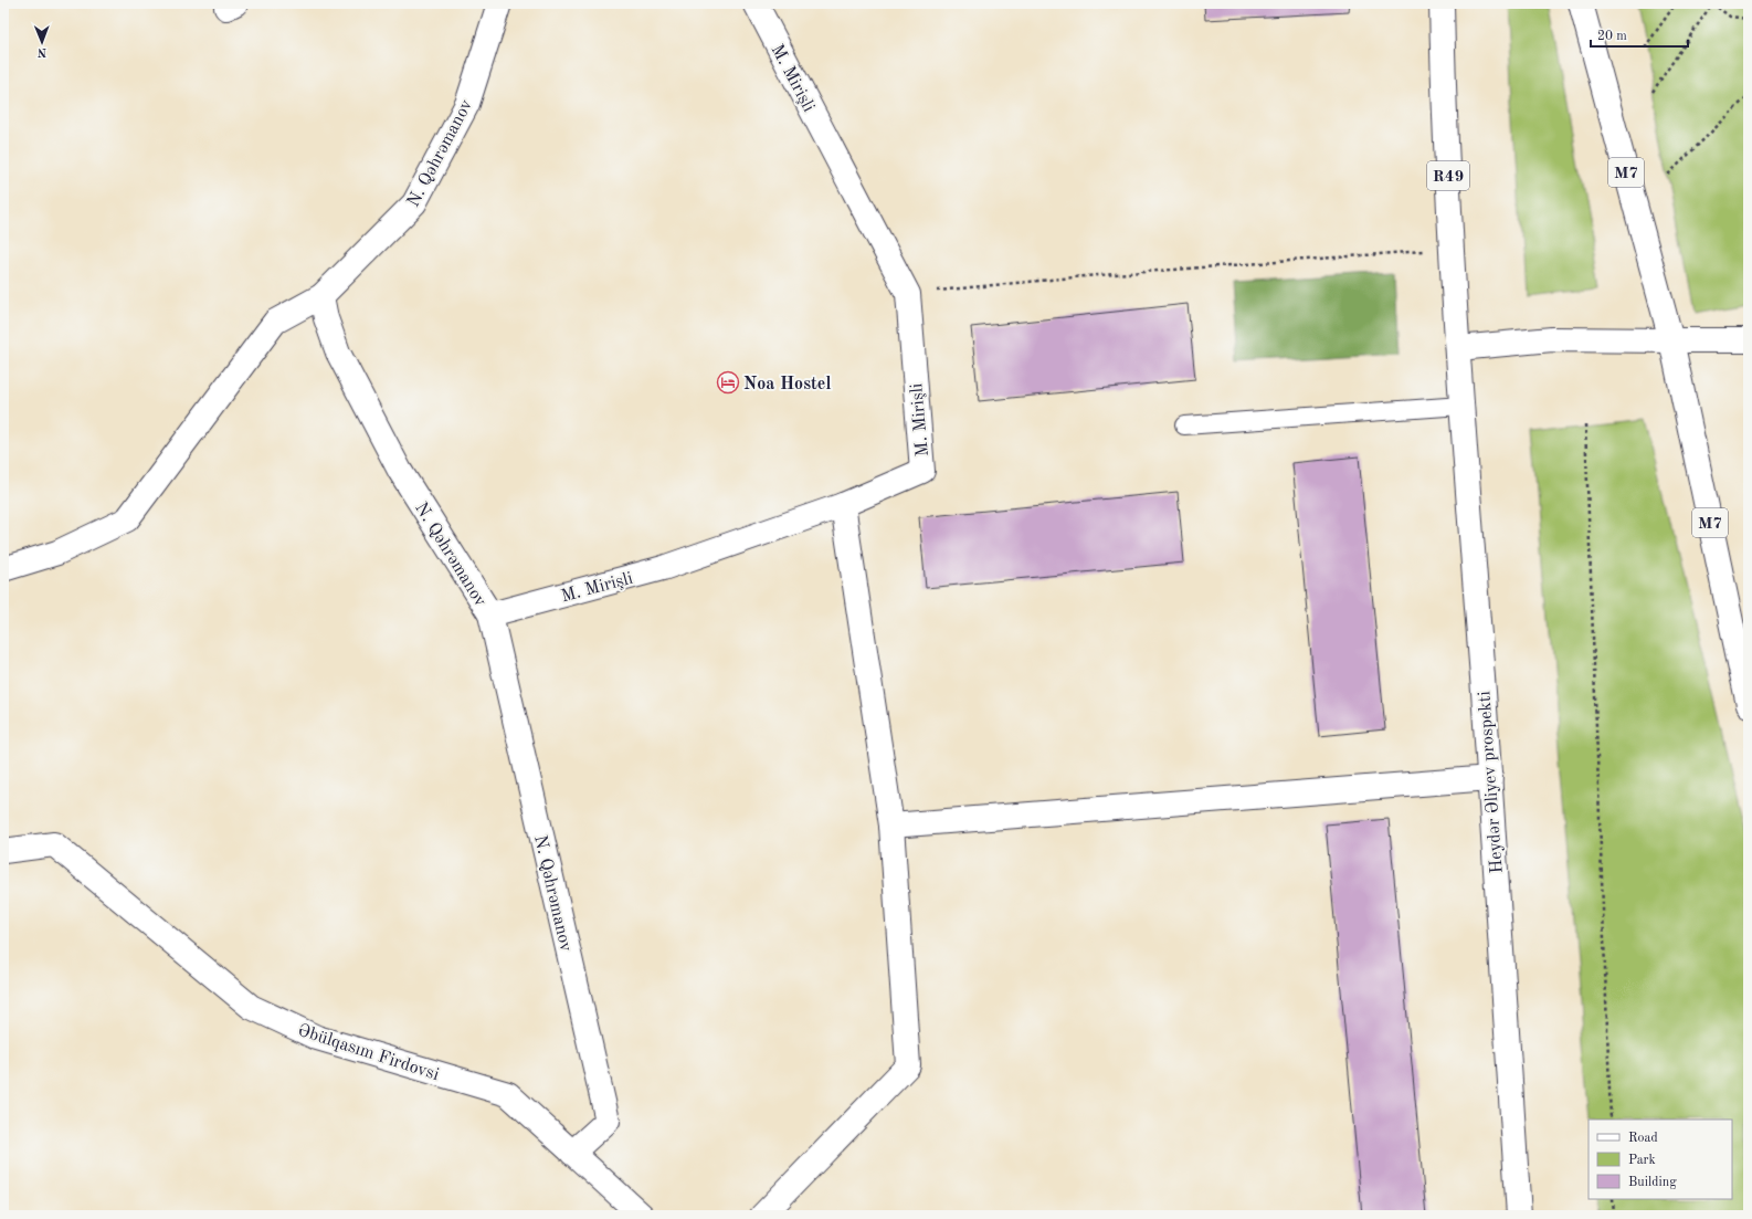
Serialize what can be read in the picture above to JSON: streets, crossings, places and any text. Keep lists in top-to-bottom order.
{
  "streets": {
    "main road": [
      "M. Mirişli",
      "N. Qəhrəmanov",
      "M7",
      "R49",
      "Heydər Əliyev prospekti",
      "Əbülqasım Firdovsi"
    ]
  },
  "crossings": [
    ["M. Mirişli", "N. Qəhrəmanov"],
    ["N. Qəhrəmanov", "Əbülqasım Firdovsi"],
    ["R49", "Heydər Əliyev prospekti"]
  ],
  "places": {
    "hotel": ["Noa Hostel"]
  },
  "legend": ["Road", "Park", "Building"],
  "scale_bar": "20 m",
  "north": "bottom"
}
